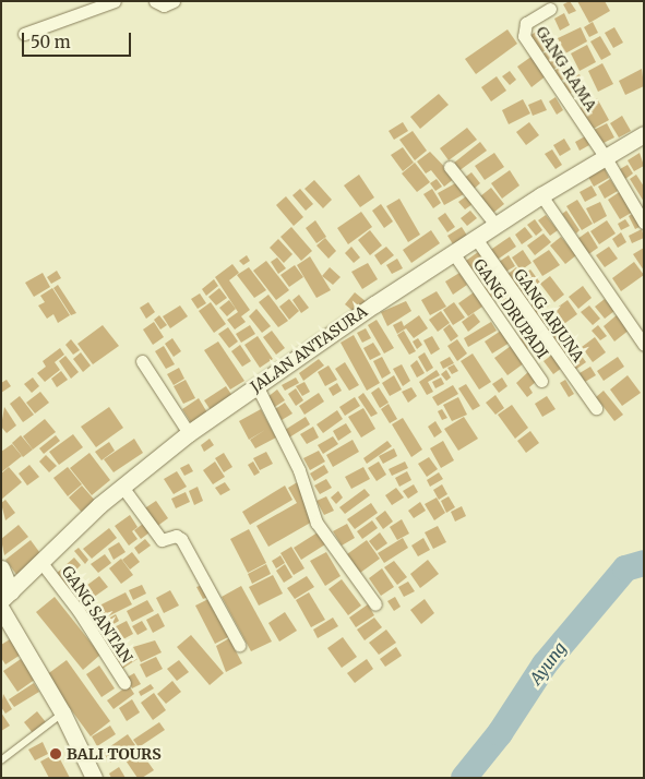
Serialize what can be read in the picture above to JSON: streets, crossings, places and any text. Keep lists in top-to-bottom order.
{
  "streets": {
    "main road": ["JALAN ANTASURA"],
    "street": [
      "GANG RAMA",
      "GANG DRUPADI",
      "GANG ARJUNA",
      "GANG SANTAN"
    ]
  },
  "crossings": [
    ["GANG RAMA", "JALAN ANTASURA"],
    ["GANG DRUPADI", "JALAN ANTASURA"],
    ["GANG ARJUNA", "JALAN ANTASURA"],
    ["JALAN ANTASURA", "GANG SANTAN"]
  ],
  "water": ["Ayung"],
  "places": ["BALI TOURS"],
  "scale_bar": "50 m"
}
